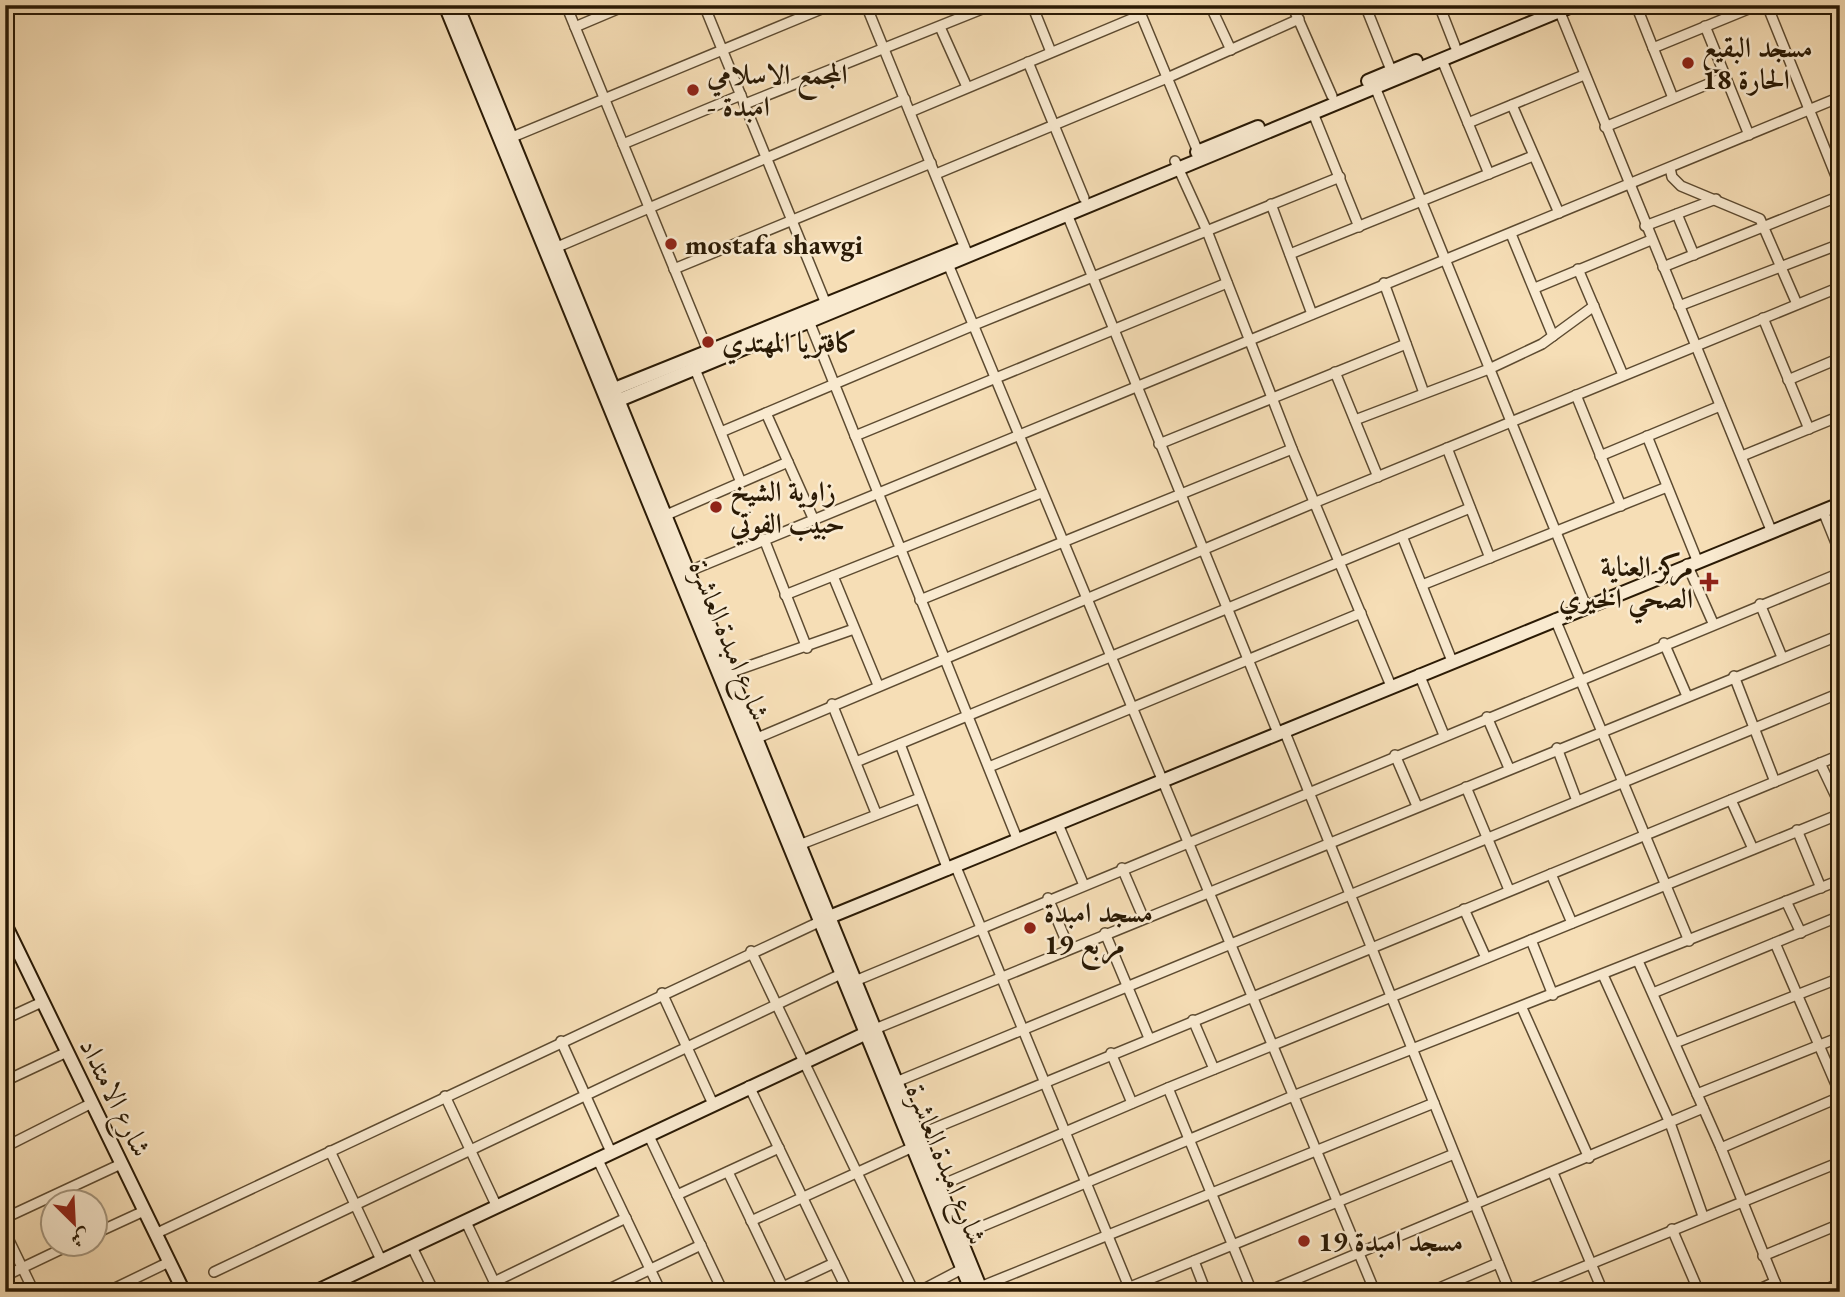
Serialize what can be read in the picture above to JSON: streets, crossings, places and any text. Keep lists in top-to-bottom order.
{
  "streets": {
    "main road": ["شارع امبدة العاشرة", "شارع الامتداد"]
  },
  "places": {
    "other": [
      "مسجد البقيع الحارة 18",
      "المجمع الاسلامي - امبدة",
      "mostafa shawgi",
      "كافتريا المهتدي",
      "زاوية الشيخ حبيب الفوتي",
      "مسجد امبدة مربع 19",
      "مسجد امبدة 19"
    ],
    "health": ["مركز العناية الصحي الخيري"]
  },
  "north": "bottom right"
}
